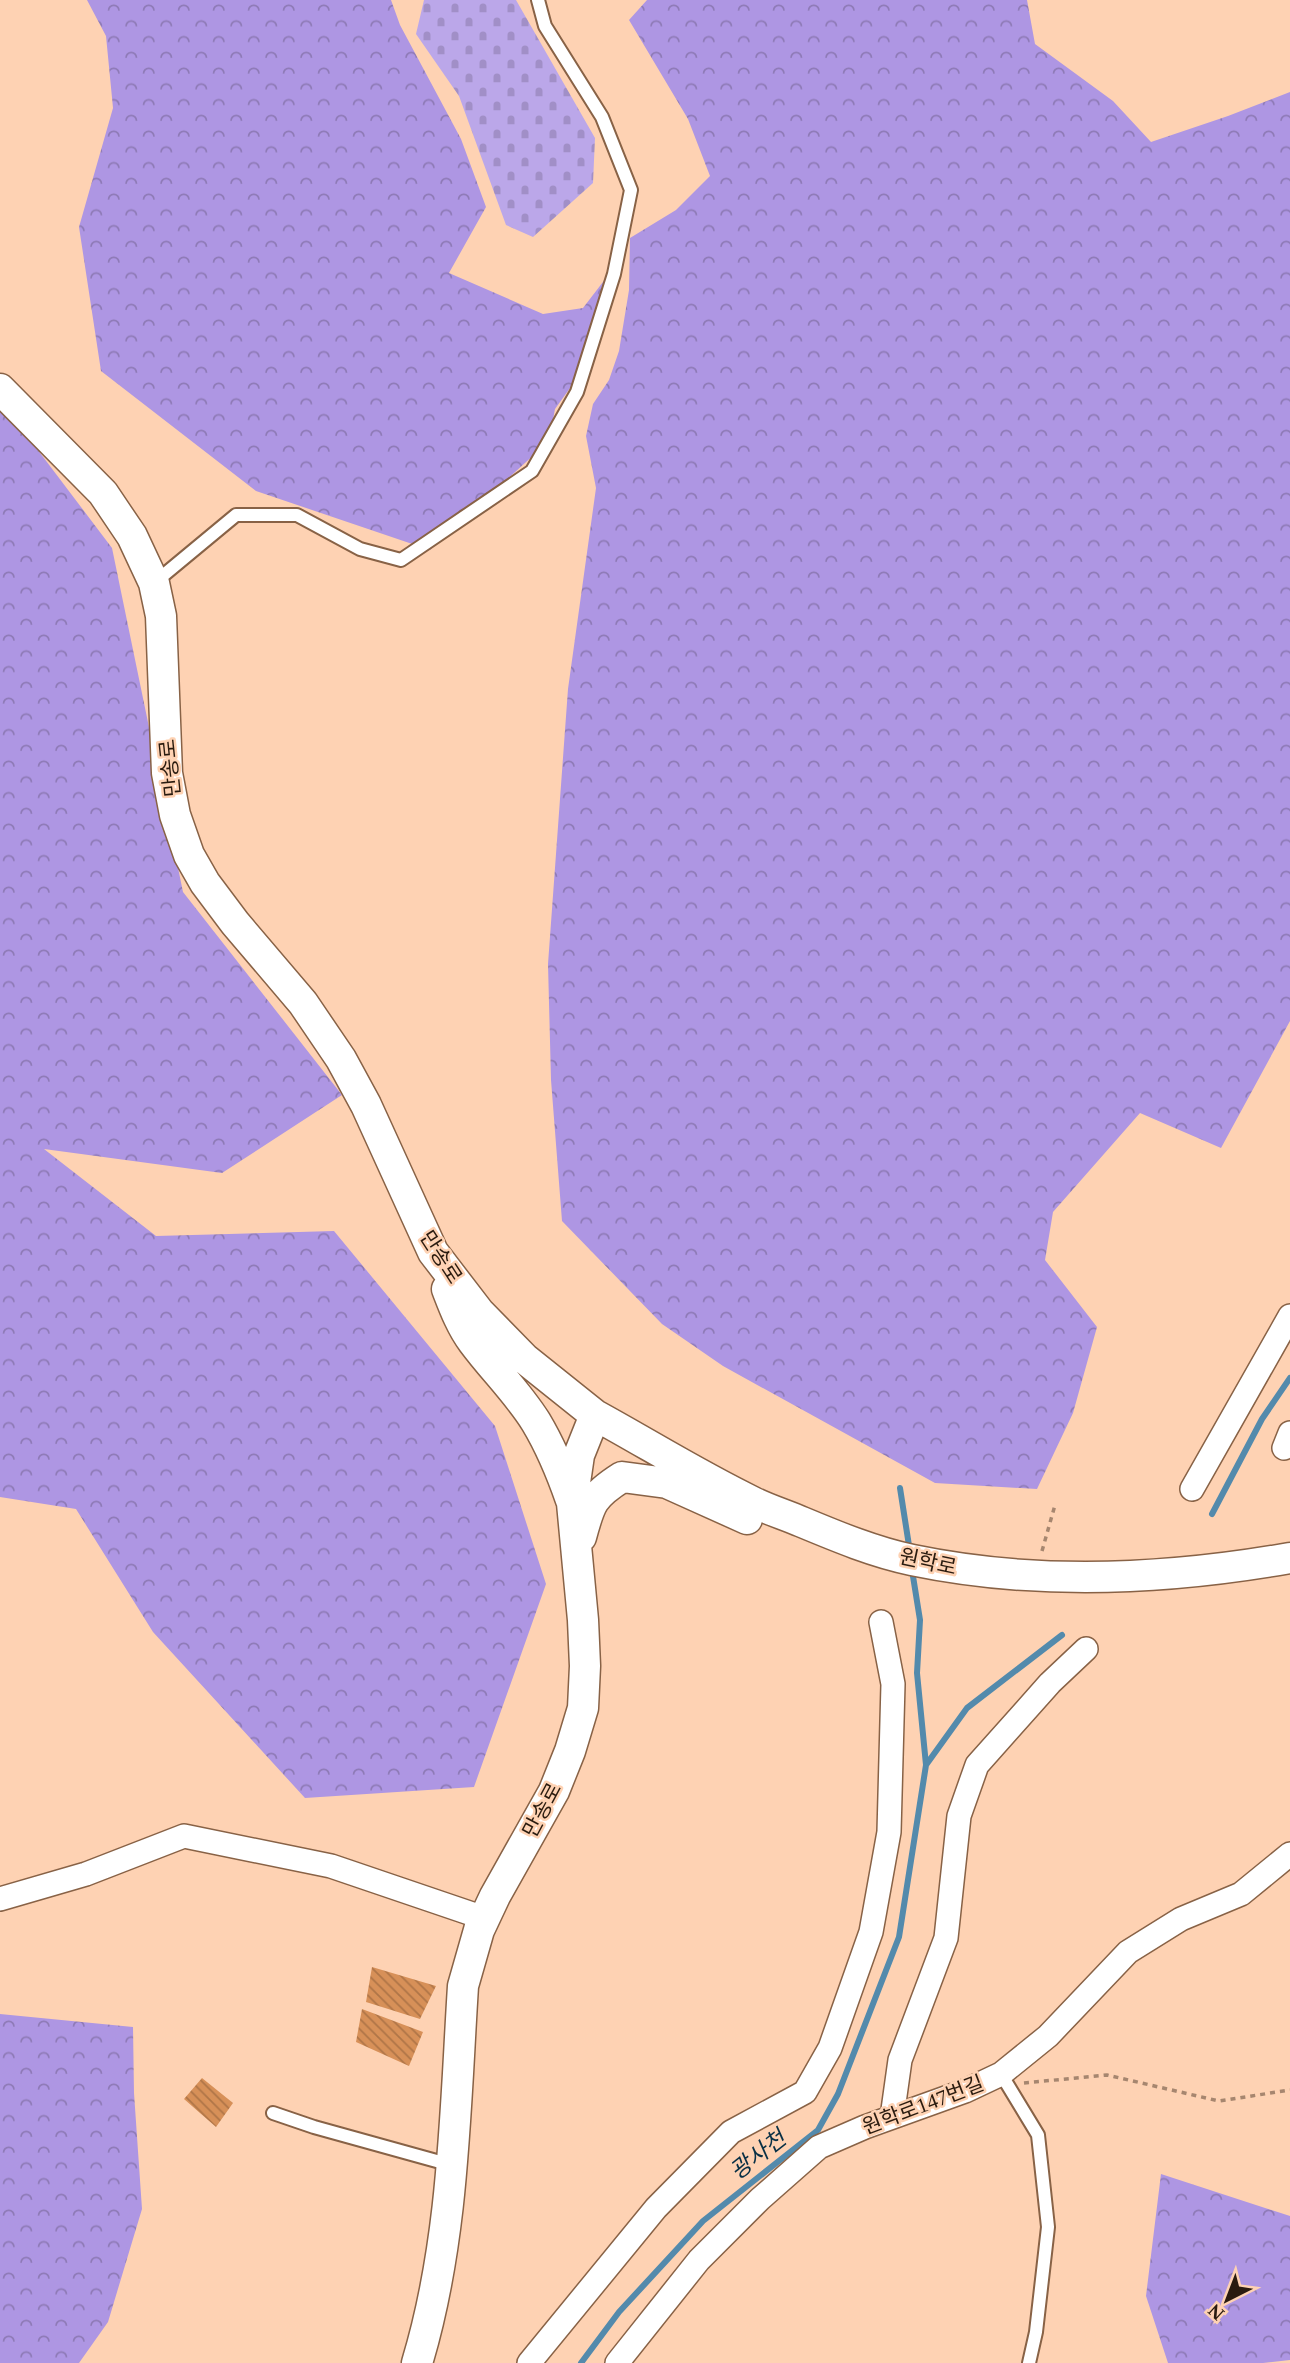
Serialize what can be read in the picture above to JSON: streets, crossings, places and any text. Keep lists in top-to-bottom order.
{
  "streets": {
    "street": ["만송로", "원학로", "원학로147번길"]
  },
  "crossings": [
    ["만송로", "원학로"]
  ],
  "water": ["광사천"],
  "north": "bottom left"
}
